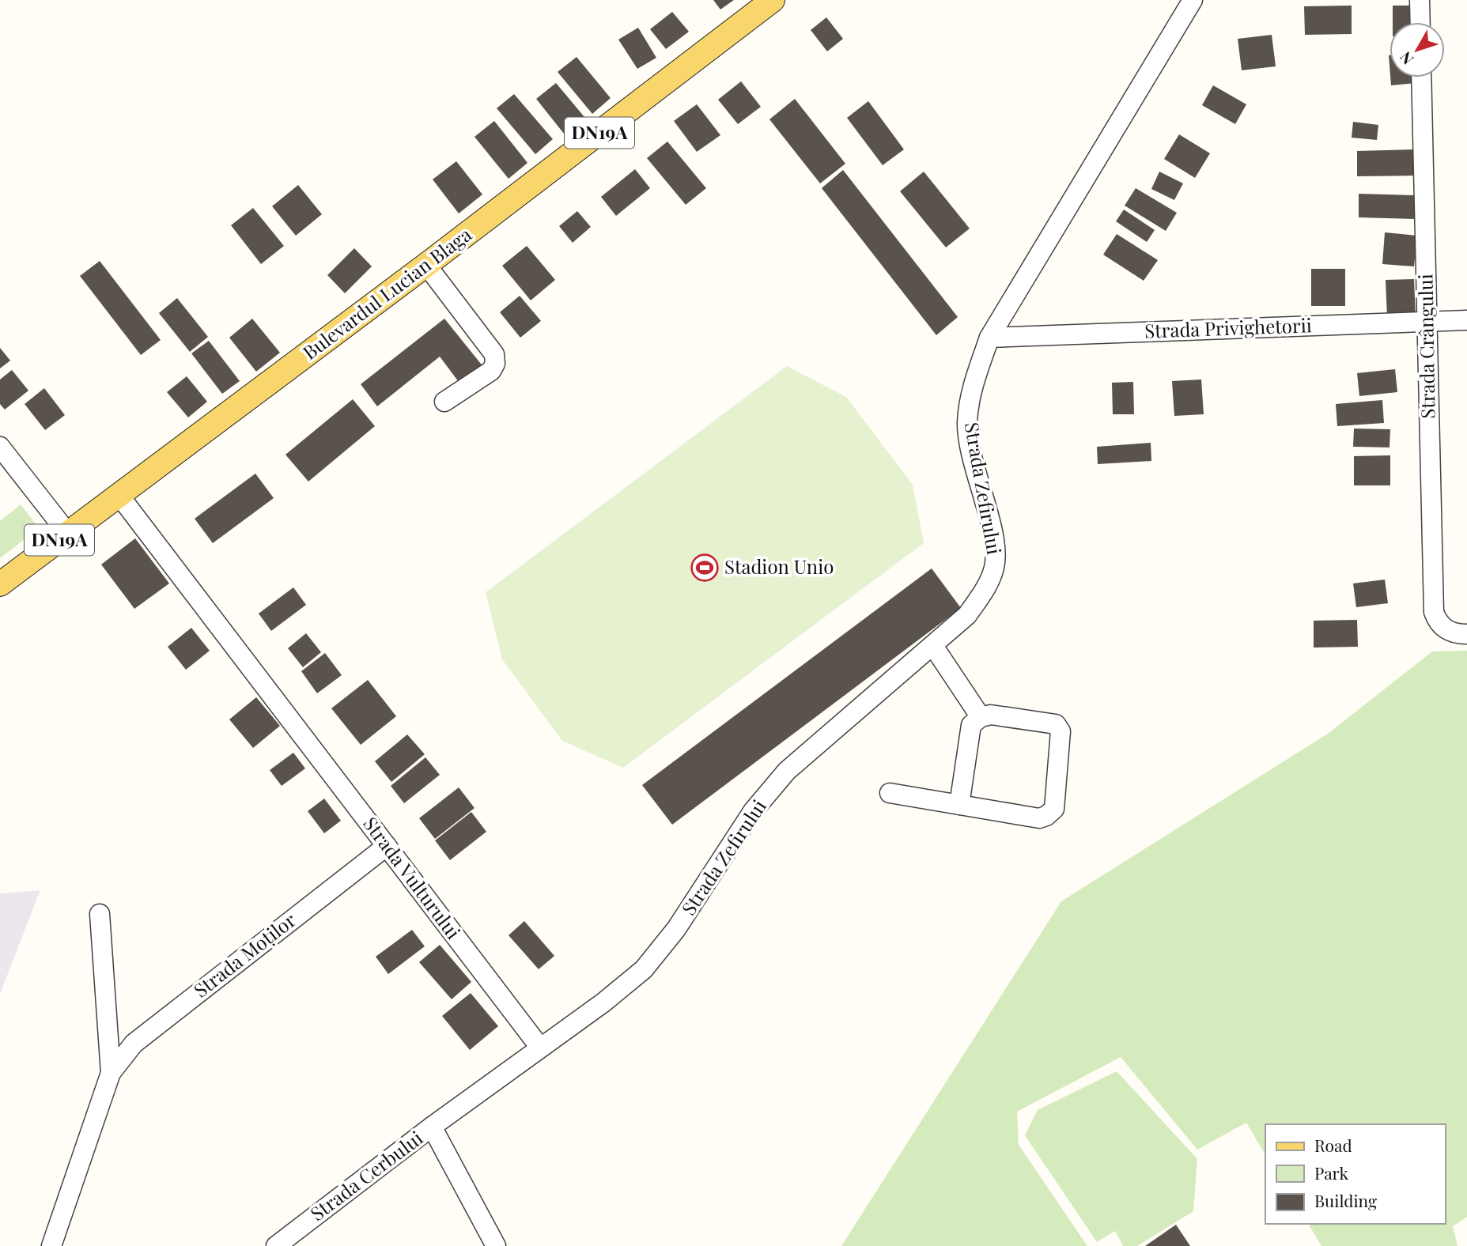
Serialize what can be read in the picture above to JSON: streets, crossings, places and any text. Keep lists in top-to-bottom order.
{
  "streets": {
    "main road": ["DN19A", "Bulevardul Lucian Blaga"],
    "street": [
      "Strada Privighetorii",
      "Strada Crângului",
      "Strada Zefirului",
      "Strada Vulturului",
      "Strada Moților",
      "Strada Cerbului"
    ]
  },
  "crossings": [
    ["Bulevardul Lucian Blaga", "Strada Vulturului"],
    ["Strada Privighetorii", "Strada Crângului"],
    ["Strada Privighetorii", "Strada Zefirului"],
    ["Strada Zefirului", "Strada Vulturului"],
    ["Strada Vulturului", "Strada Moților"]
  ],
  "places": {
    "sports": ["Stadion Unio"]
  },
  "legend": ["Road", "Park", "Building"],
  "north": "bottom left"
}
